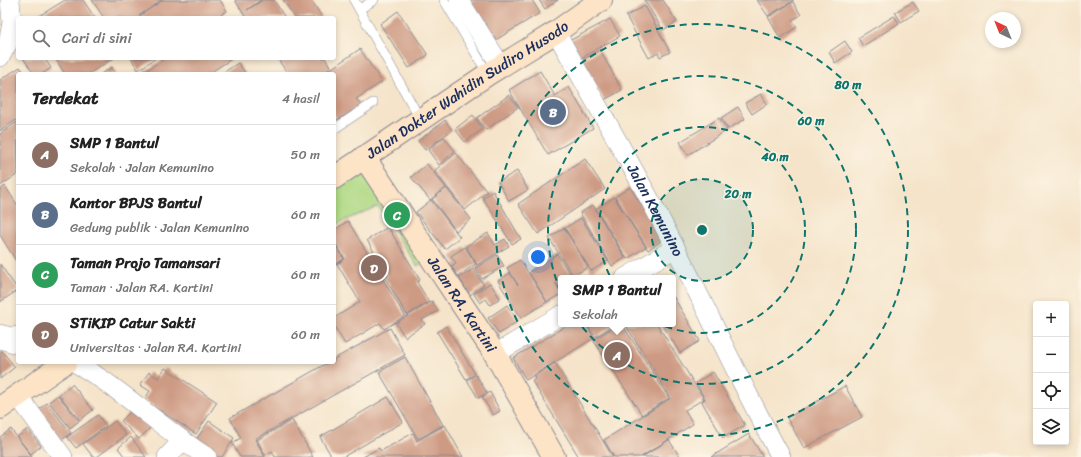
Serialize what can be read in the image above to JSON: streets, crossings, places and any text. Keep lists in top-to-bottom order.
{
  "streets": {
    "main road": ["Jalan Dokter Wahidin Sudiro Husodo", "Jalan RA. Kartini"],
    "street": ["Jalan Kemunino"]
  },
  "crossings": [
    ["Jalan Dokter Wahidin Sudiro Husodo", "Jalan Kemunino"],
    ["Jalan Dokter Wahidin Sudiro Husodo", "Jalan RA. Kartini"]
  ],
  "north": "top left",
  "page": {
    "search": "Cari di sini",
    "heading": ["Terdekat", "4 hasil"],
    "pins": [
      "B",
      "C",
      "D",
      "A"
    ],
    "list": [
      {
        "mark": "A",
        "name": "SMP 1 Bantul",
        "note": "Sekolah · Jalan Kemunino",
        "value": "50 m"
      },
      {
        "mark": "B",
        "name": "Kantor BPJS Bantul",
        "note": "Gedung publik · Jalan Kemunino",
        "value": "60 m"
      },
      {
        "mark": "C",
        "name": "Taman Projo Tamansari",
        "note": "Taman · Jalan RA. Kartini",
        "value": "60 m"
      },
      {
        "mark": "D",
        "name": "STiKIP Catur Sakti",
        "note": "Universitas · Jalan RA. Kartini",
        "value": "60 m"
      }
    ],
    "popup": ["SMP 1 Bantul", "Sekolah"],
    "map_buttons": ["+", "−"]
  },
  "rings": [
    "80 m",
    "60 m",
    "40 m",
    "20 m"
  ]
}
